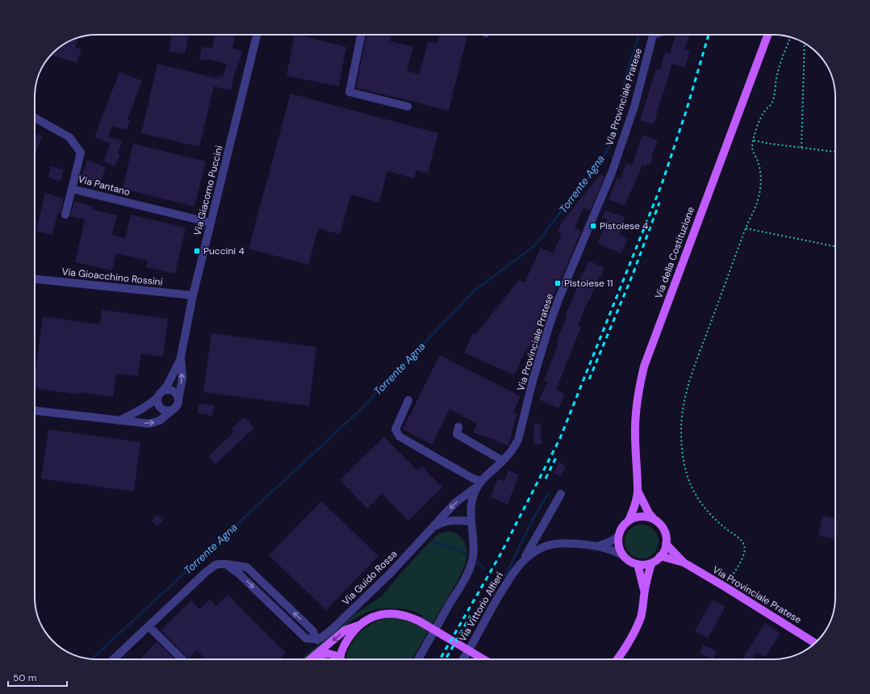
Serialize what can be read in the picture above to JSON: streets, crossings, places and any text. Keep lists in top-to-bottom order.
{
  "streets": {
    "main road": ["Via Provinciale Pratese", "Via della Costituzione"],
    "street": [
      "Via Pantano",
      "Via Giacomo Puccini",
      "Via Gioacchino Rossini",
      "Via Guido Rossa",
      "Via Vittorio Alfieri"
    ]
  },
  "crossings": [
    ["Via Provinciale Pratese", "Via Guido Rossa"],
    ["Via Provinciale Pratese", "Via Vittorio Alfieri"],
    ["Via Pantano", "Via Giacomo Puccini"],
    ["Via Giacomo Puccini", "Via Gioacchino Rossini"]
  ],
  "water": ["Torrente Agna"],
  "places": {
    "transit": ["Pistoiese 4", "Puccini 4", "Pistoiese 11"]
  },
  "scale_bar": "50 m"
}
